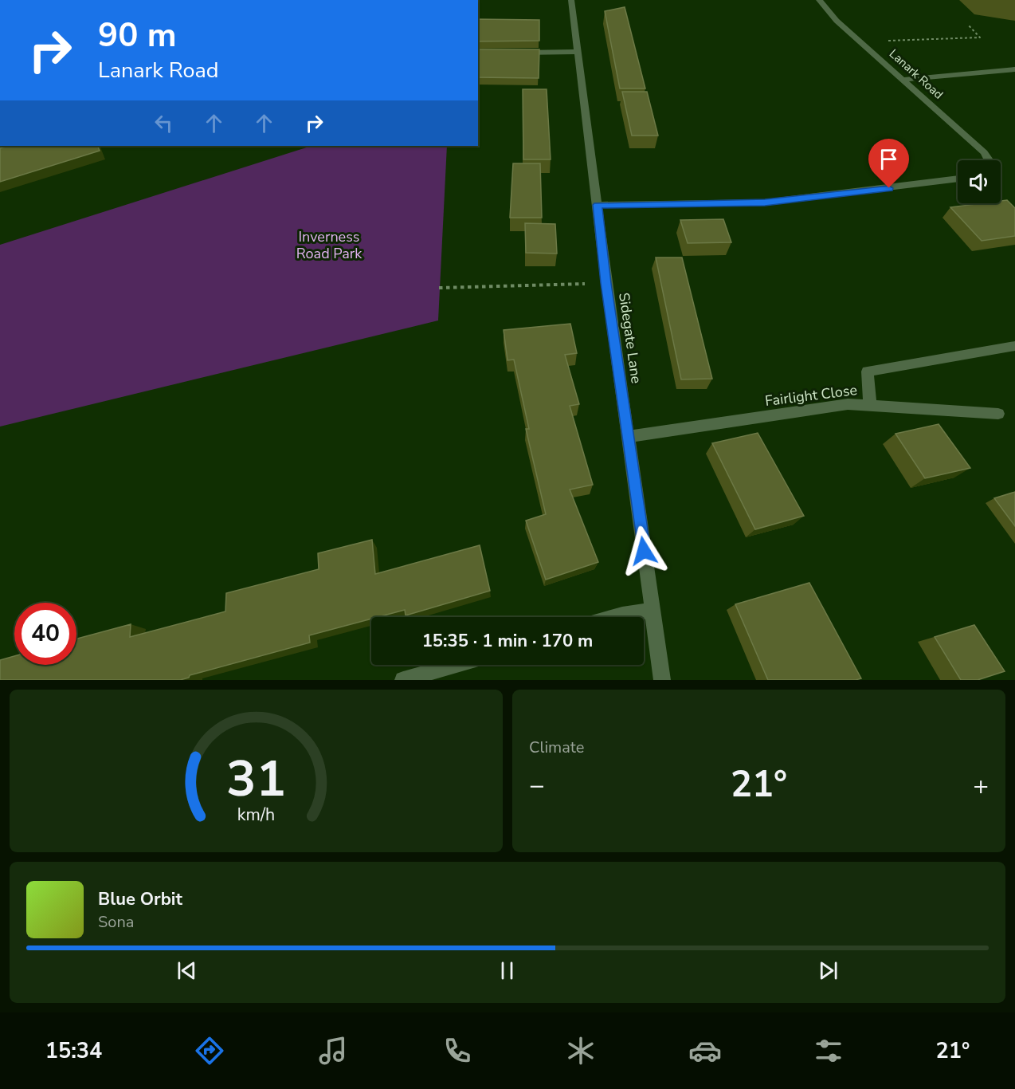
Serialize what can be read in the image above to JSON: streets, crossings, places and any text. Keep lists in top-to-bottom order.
{
  "streets": {
    "street": ["Lanark Road", "Sidegate Lane", "Fairlight Close"]
  },
  "crossings": [
    ["Sidegate Lane", "Fairlight Close"]
  ],
  "parks": ["Inverness Road Park"],
  "page": {
    "turn": ["90 m", "Lanark Road"],
    "limit": "40",
    "trip": "15:35 · 1 min · 170 m",
    "tile": "Climate",
    "heat": ["−", "21°", "+"],
    "song": ["Blue Orbit", "Sona"],
    "tabs": ["15:34", "21°"],
    "gauge": ["31", "km/h"]
  }
}
